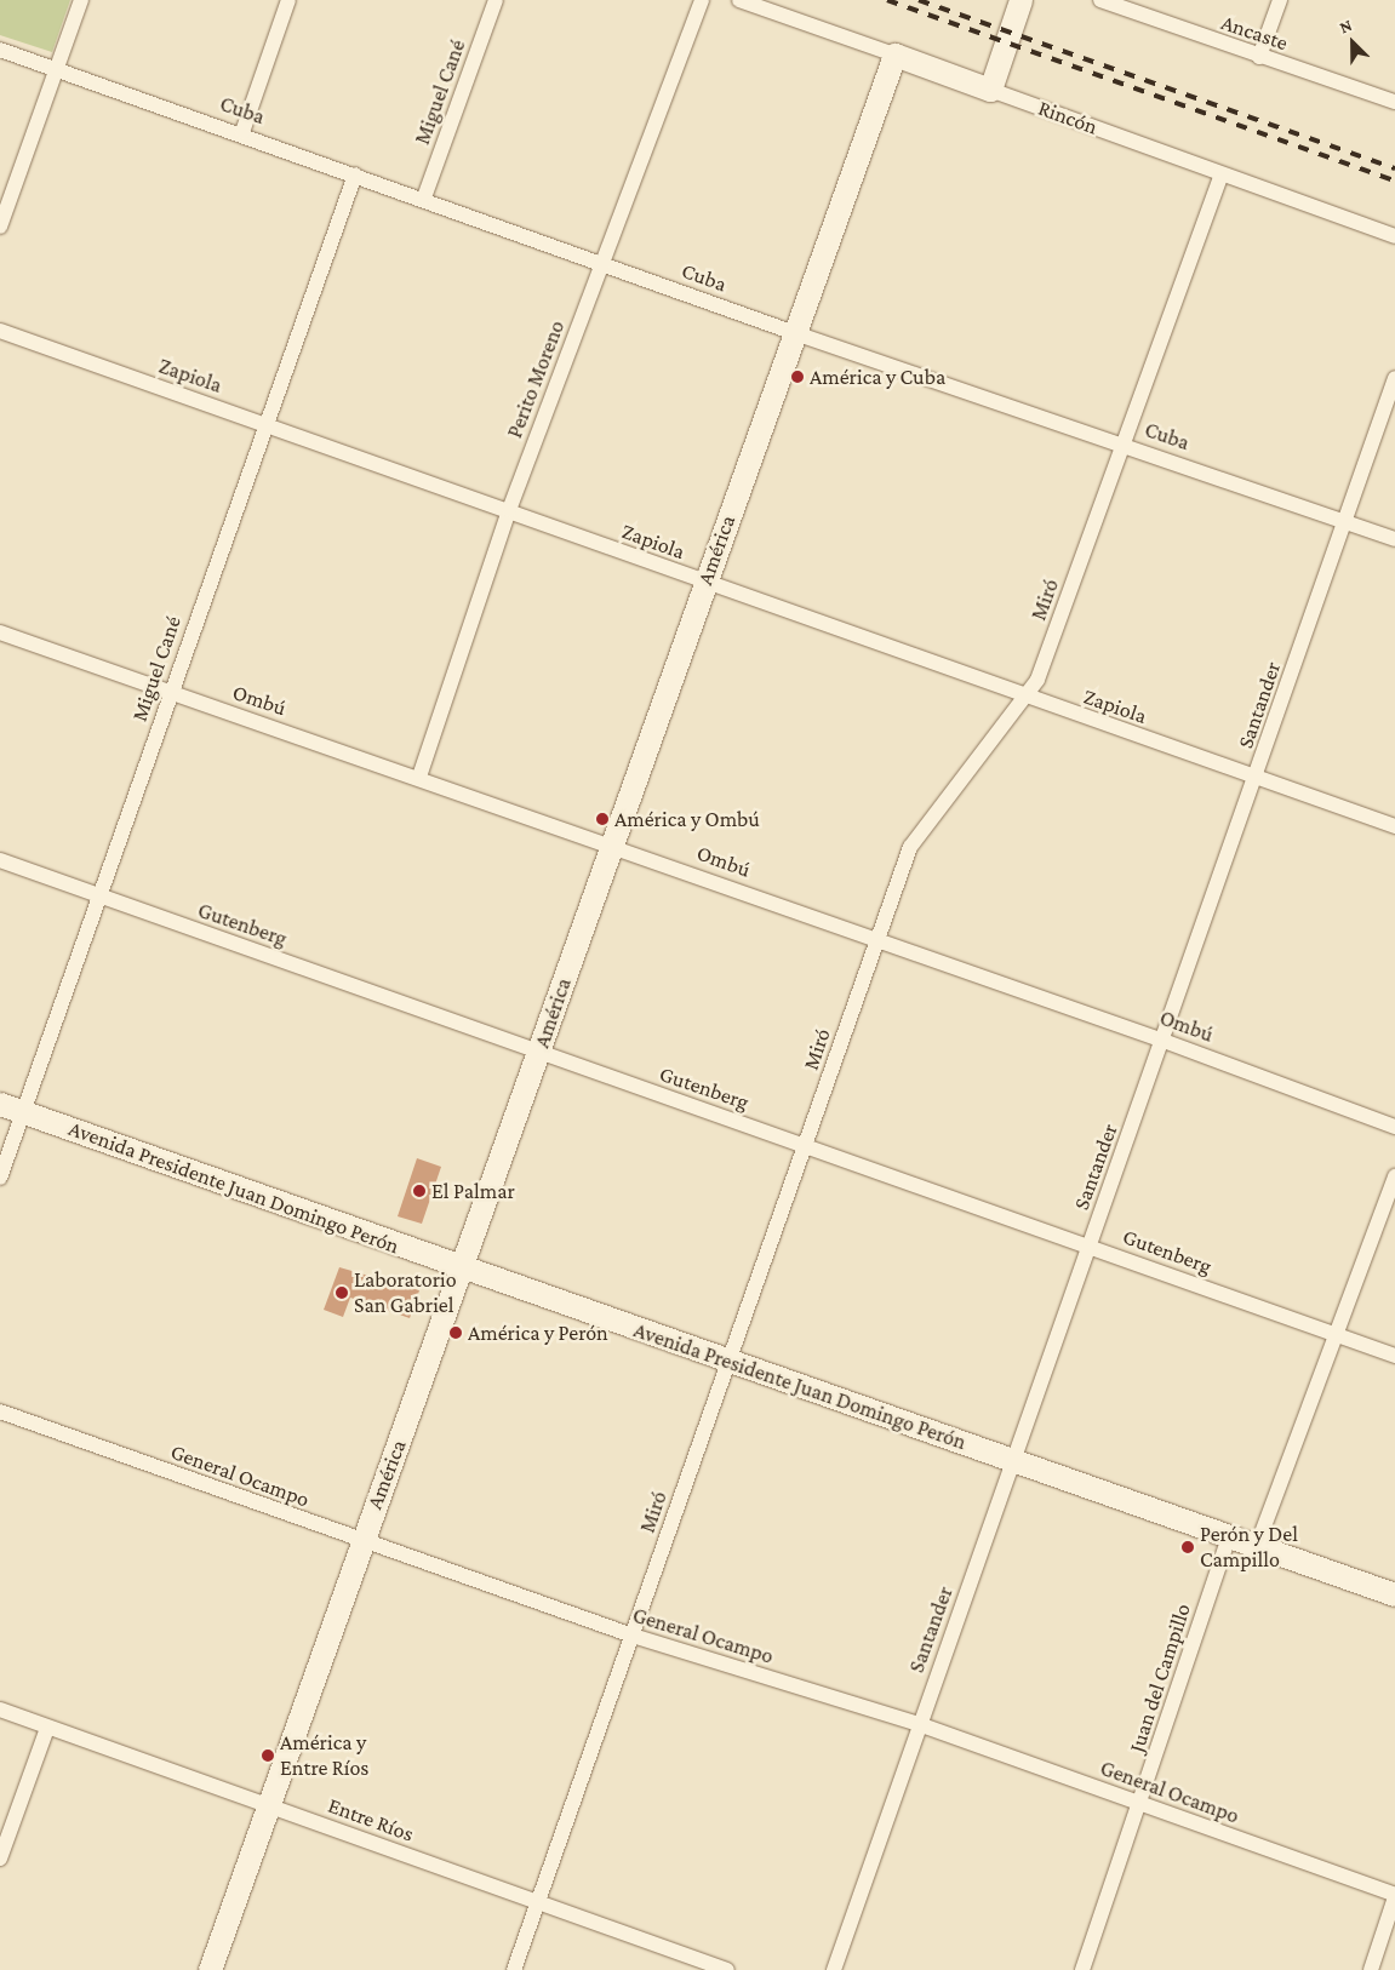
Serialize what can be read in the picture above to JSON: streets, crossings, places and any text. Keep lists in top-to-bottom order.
{
  "streets": {
    "street": [
      "Ancaste",
      "Miguel Cané",
      "Cuba",
      "Rincón",
      "Zapiola",
      "Perito Moreno",
      "América",
      "Miró",
      "Ombú",
      "Santander",
      "Gutenberg",
      "Avenida Presidente Juan Domingo Perón",
      "General Ocampo",
      "Juan del Campillo",
      "Entre Ríos"
    ]
  },
  "crossings": [
    ["Miguel Cané", "Cuba"],
    ["Miguel Cané", "Zapiola"],
    ["Miguel Cané", "Ombú"],
    ["Miguel Cané", "Gutenberg"],
    ["Miguel Cané", "Avenida Presidente Juan Domingo Perón"],
    ["Cuba", "Perito Moreno"],
    ["Cuba", "América"],
    ["Cuba", "Miró"],
    ["Cuba", "Santander"],
    ["Rincón", "América"],
    ["Rincón", "Miró"],
    ["Zapiola", "Perito Moreno"],
    ["Zapiola", "América"],
    ["Zapiola", "Miró"],
    ["Zapiola", "Santander"],
    ["Perito Moreno", "Ombú"],
    ["América", "Ombú"],
    ["América", "Gutenberg"],
    ["América", "Avenida Presidente Juan Domingo Perón"],
    ["América", "General Ocampo"],
    ["América", "Entre Ríos"],
    ["Miró", "Ombú"],
    ["Miró", "Gutenberg"],
    ["Miró", "Avenida Presidente Juan Domingo Perón"],
    ["Miró", "General Ocampo"],
    ["Miró", "Entre Ríos"],
    ["Ombú", "Santander"],
    ["Santander", "Gutenberg"],
    ["Santander", "Avenida Presidente Juan Domingo Perón"],
    ["Santander", "General Ocampo"],
    ["Avenida Presidente Juan Domingo Perón", "Juan del Campillo"],
    ["General Ocampo", "Juan del Campillo"]
  ],
  "places": [
    "América y Cuba",
    "América y Ombú",
    "El Palmar",
    "Laboratorio San Gabriel",
    "América y Perón",
    "Perón y Del Campillo",
    "América y Entre Ríos"
  ],
  "north": "top left"
}
